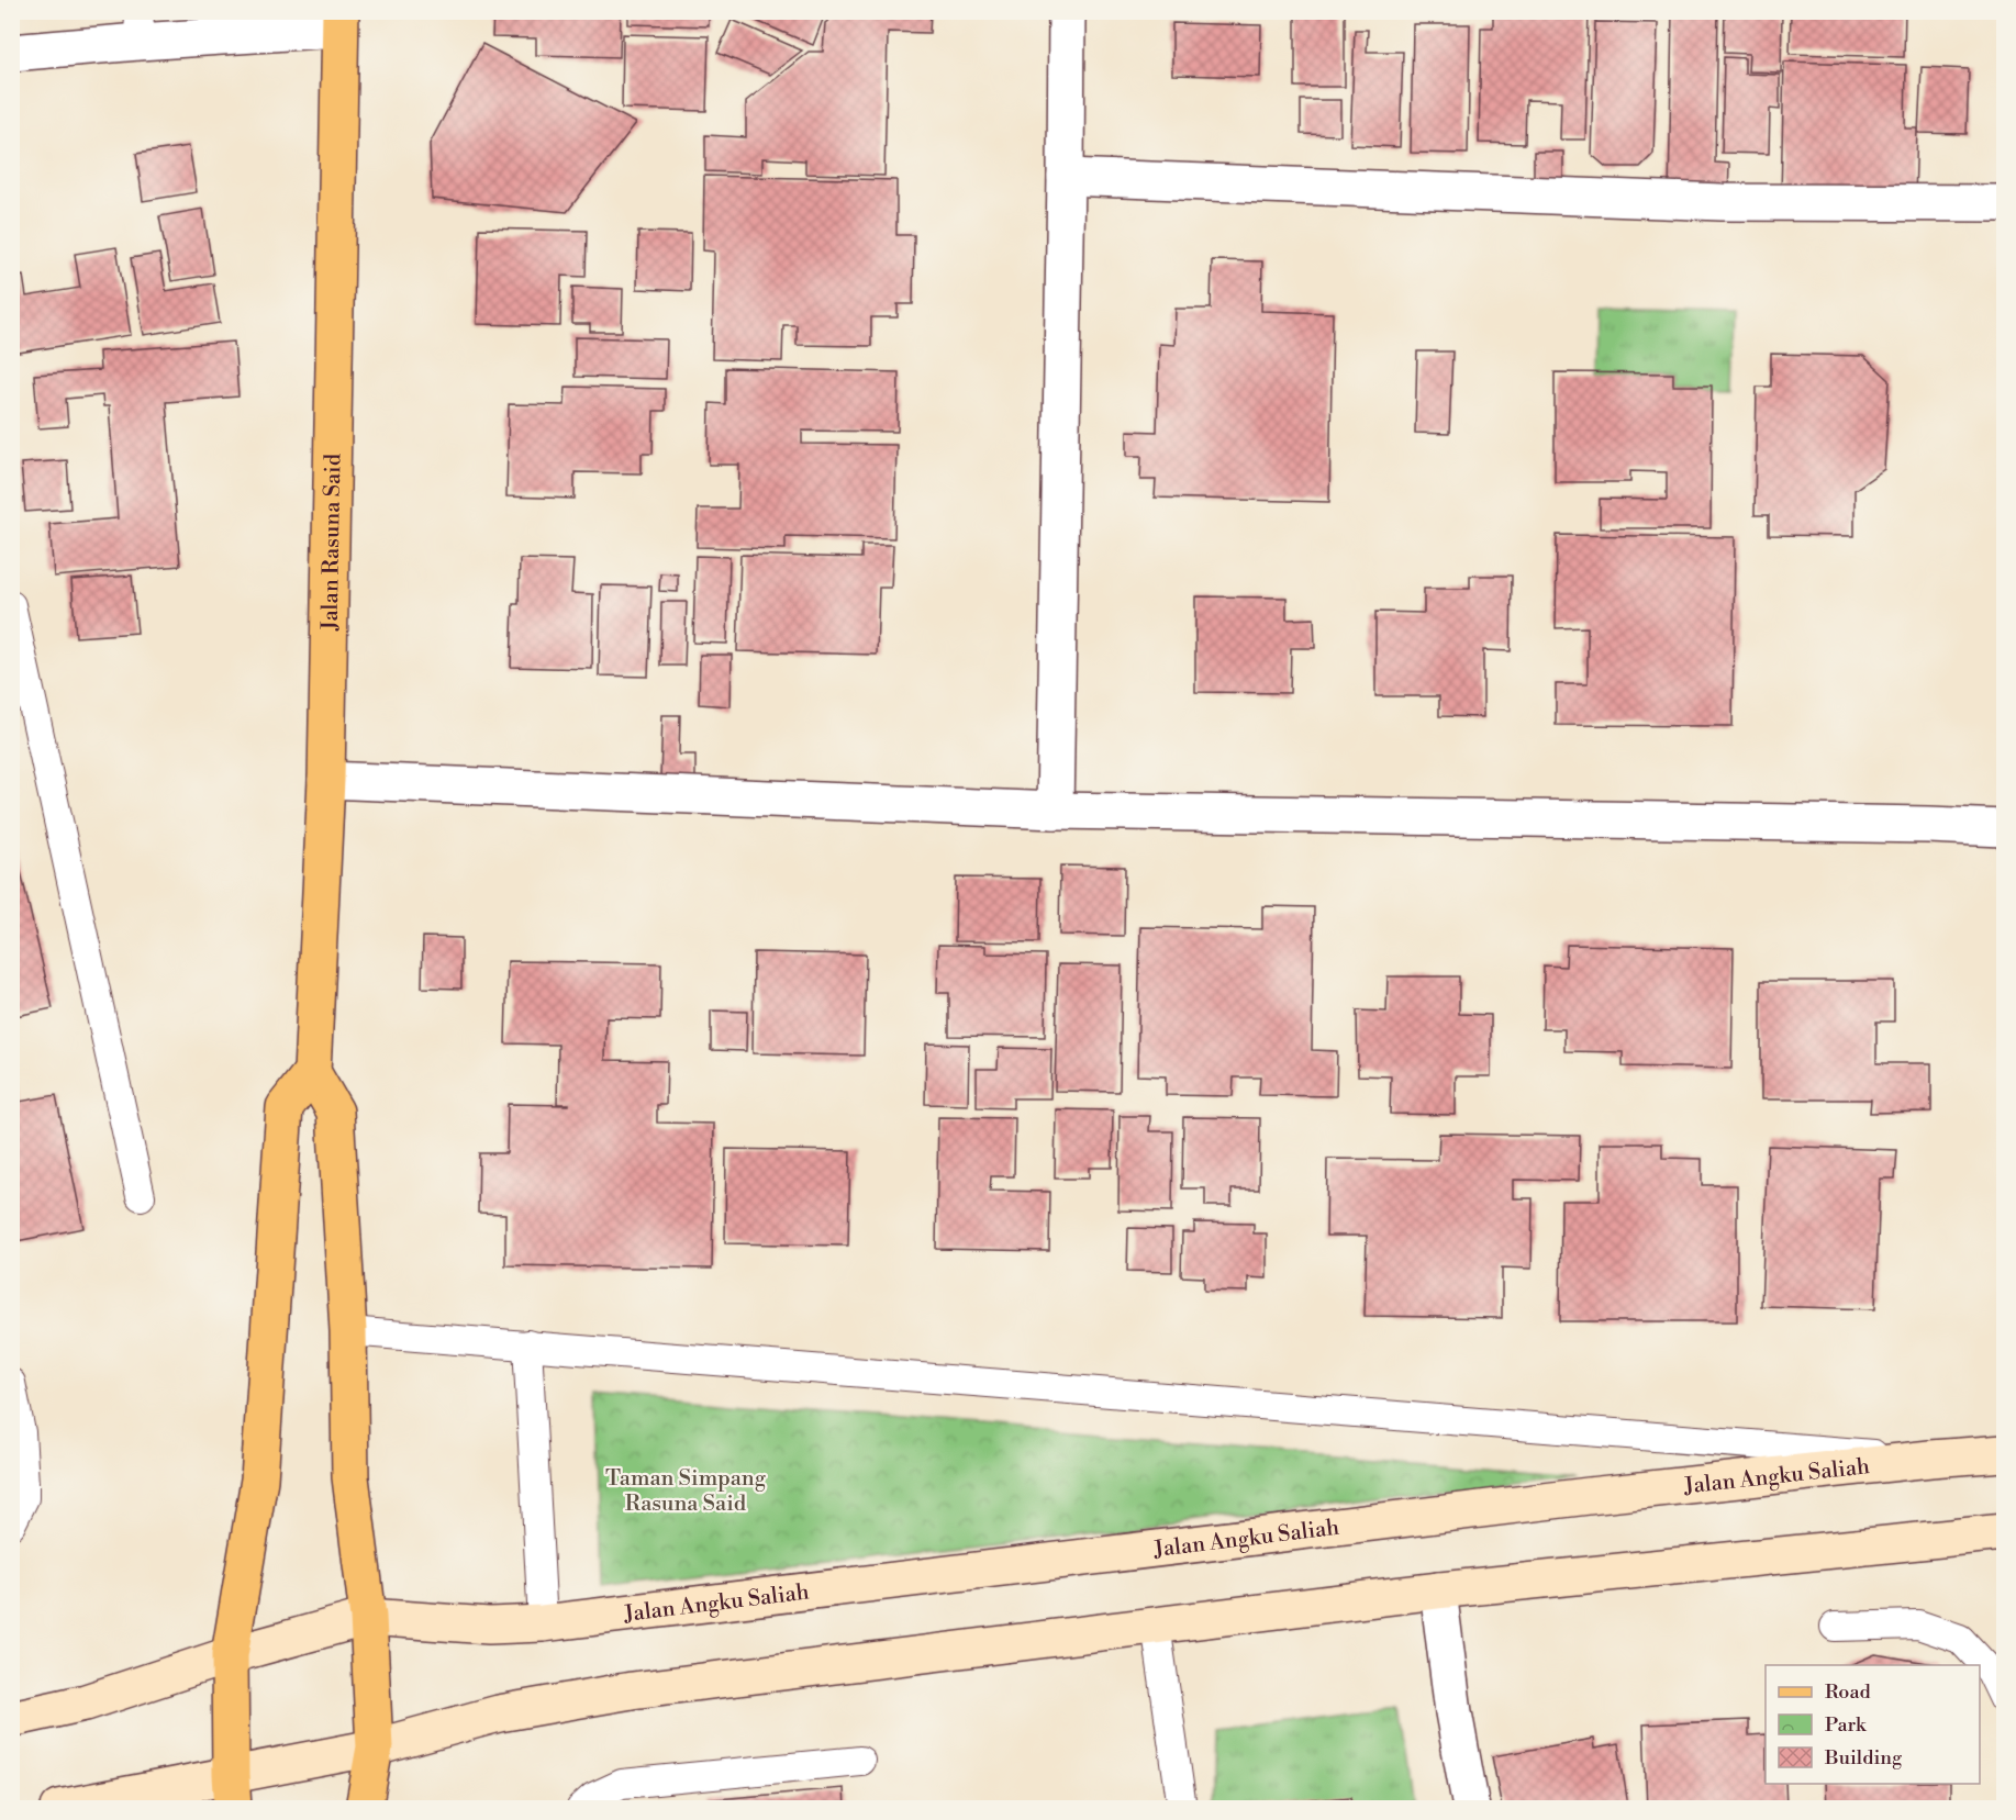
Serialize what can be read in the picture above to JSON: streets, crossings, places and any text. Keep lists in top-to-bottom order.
{
  "streets": {
    "main road": ["Jalan Rasuna Said", "Jalan Angku Saliah"]
  },
  "parks": ["Taman Simpang Rasuna Said"],
  "legend": ["Road", "Park", "Building"]
}
